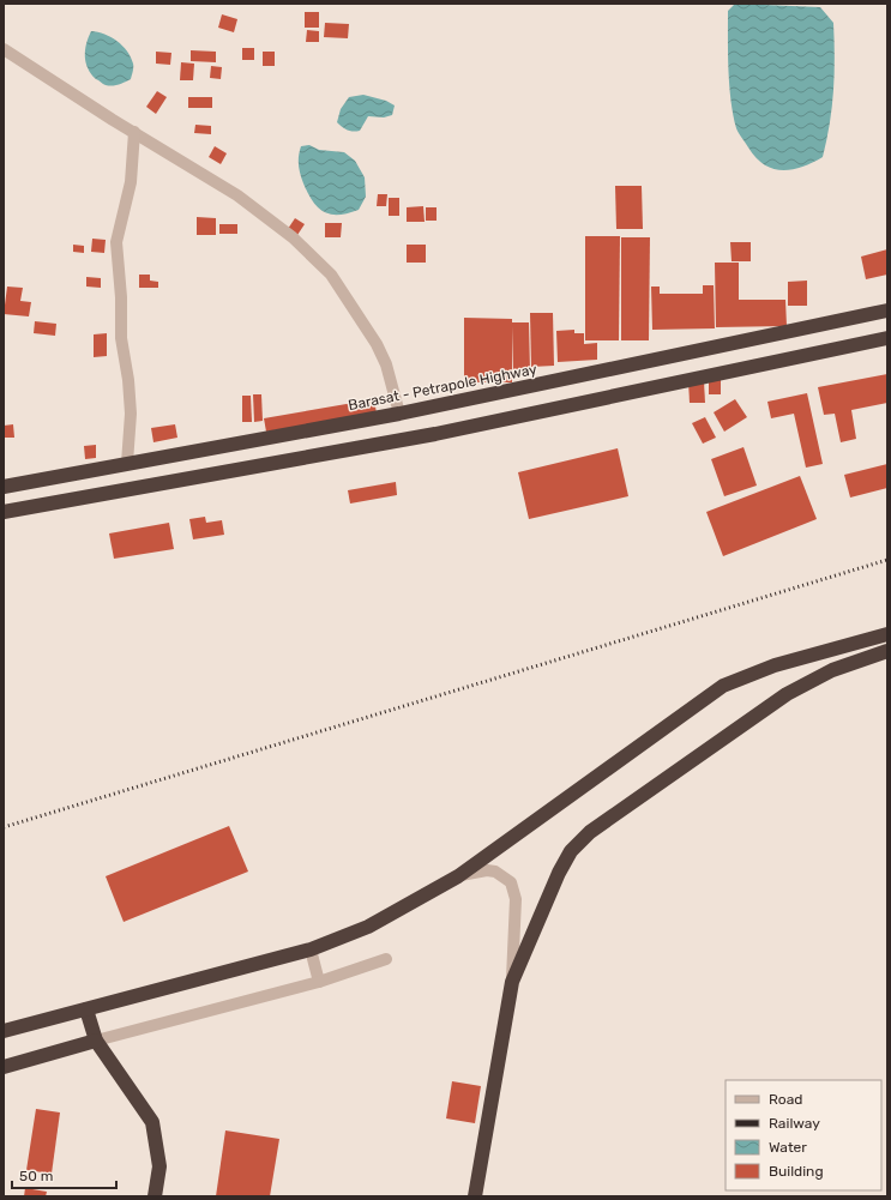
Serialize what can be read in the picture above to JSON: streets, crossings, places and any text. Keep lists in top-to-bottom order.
{
  "streets": {
    "highway": ["Barasat - Petrapole Highway"]
  },
  "legend": [
    "Road",
    "Railway",
    "Water",
    "Building"
  ],
  "scale_bar": "50 m"
}
